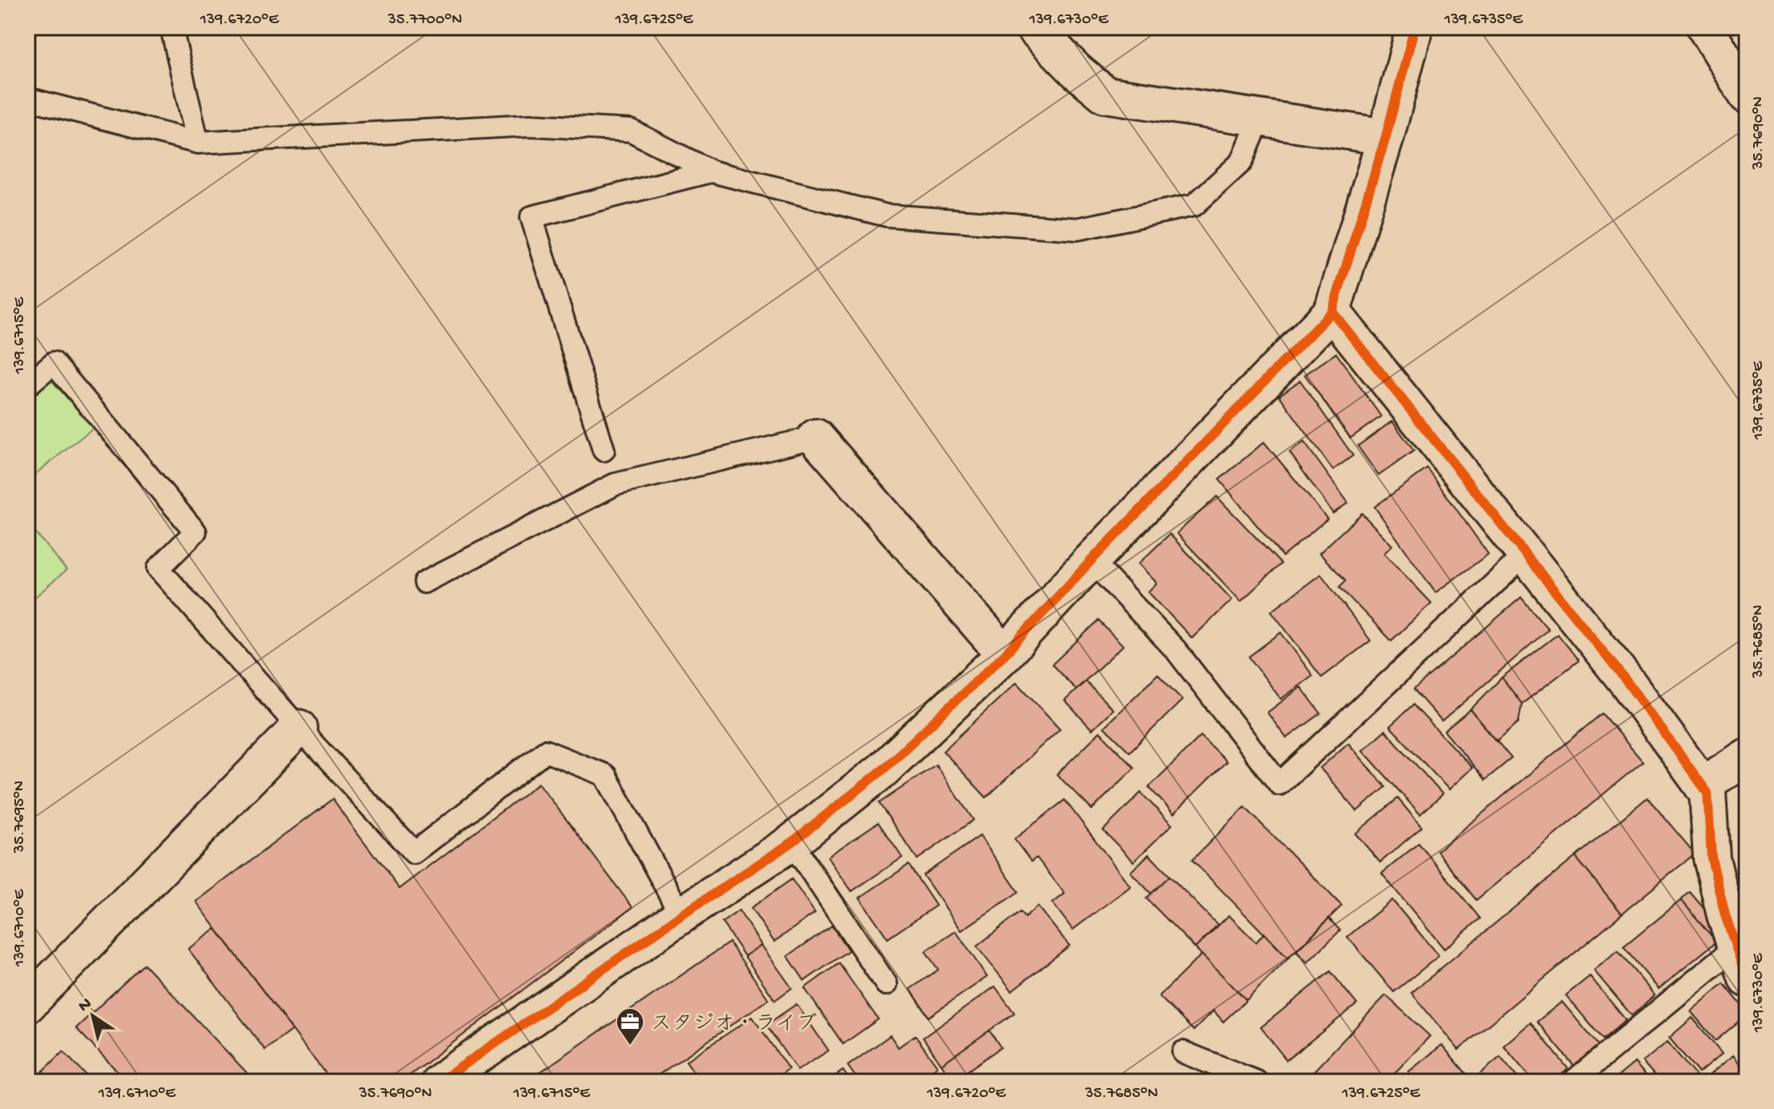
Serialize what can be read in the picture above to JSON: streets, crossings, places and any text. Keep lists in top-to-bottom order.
{
  "places": {
    "office": ["スタジオ・ライブ"]
  },
  "north": "top left",
  "coordinates": [
    "139.6720°E",
    "35.7700°N",
    "139.6725°E",
    "139.6730°E",
    "139.6735°E",
    "35.7690°N",
    "139.6715°E",
    "35.7685°N",
    "35.7695°N",
    "139.6710°E"
  ]
}
